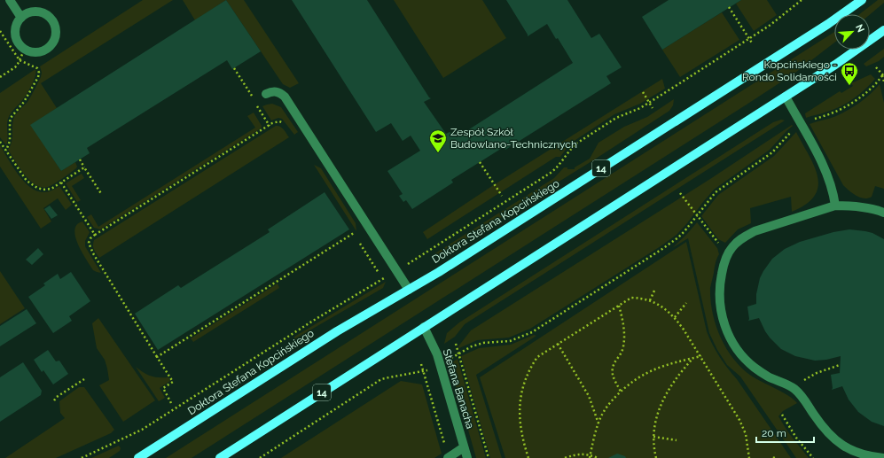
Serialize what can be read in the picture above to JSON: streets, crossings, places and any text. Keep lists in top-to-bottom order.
{
  "streets": {
    "main road": ["14", "Doktora Stefana Kopcińskiego"],
    "street": ["Stefana Banacha"]
  },
  "crossings": [
    ["14", "Stefana Banacha"]
  ],
  "places": {
    "bus stop": ["Kopcińskiego - Rondo Solidarności"],
    "school or university": ["Zespół Szkół Budowlano-Technicznych"]
  },
  "scale_bar": "20 m",
  "north": "top right"
}
